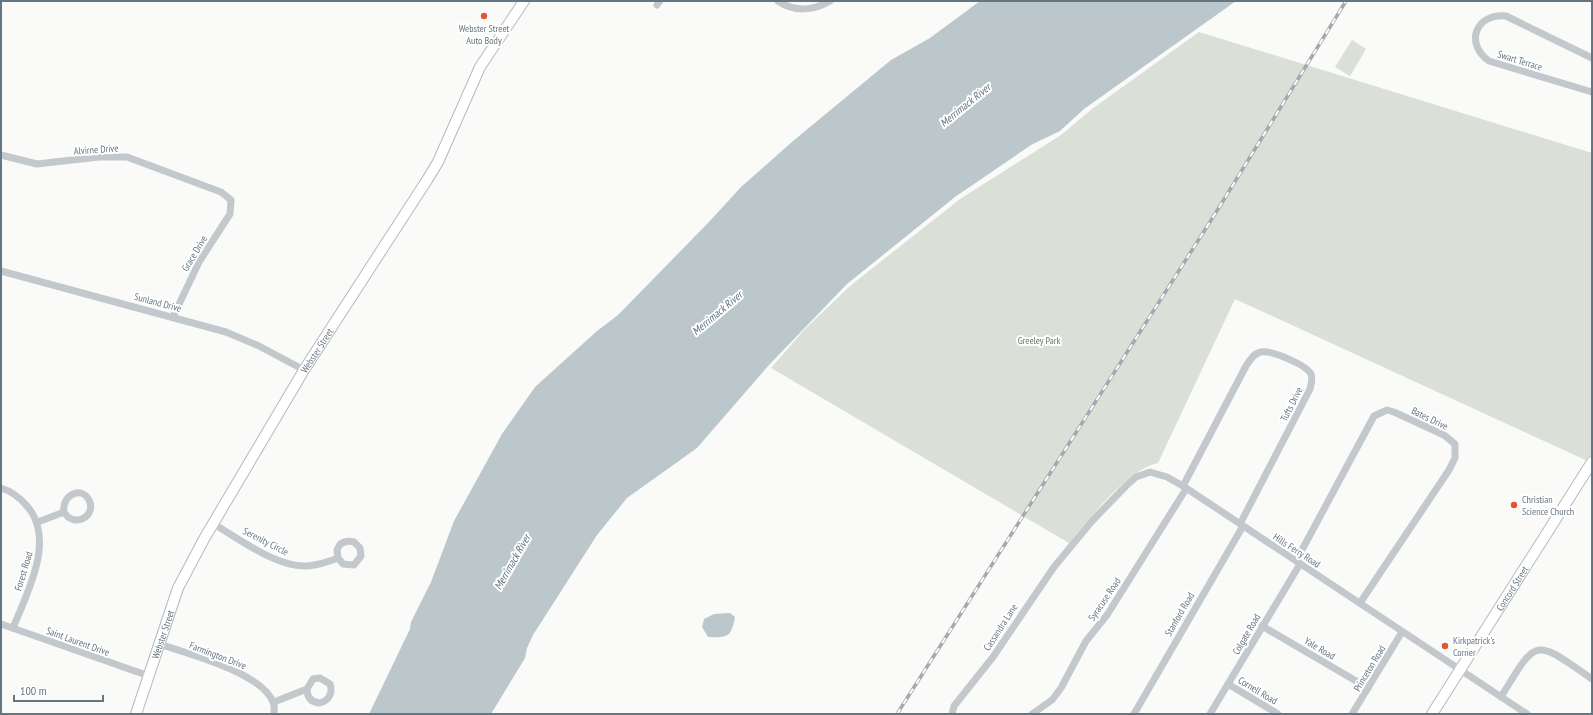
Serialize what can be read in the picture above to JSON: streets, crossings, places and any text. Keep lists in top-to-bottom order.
{
  "streets": {
    "main road": ["Webster Street", "Concord Street"],
    "street": [
      "Swart Terrace",
      "Alvirne Drive",
      "Grace Drive",
      "Sunland Drive",
      "Tufts Drive",
      "Bates Drive",
      "Serenity Circle",
      "Hills Ferry Road",
      "Forest Road",
      "Syracuse Road",
      "Stanford Road",
      "Cassandra Lane",
      "Colgate Road",
      "Saint Laurent Drive",
      "Yale Road",
      "Farmington Drive",
      "Princeton Road",
      "Cornell Road"
    ]
  },
  "crossings": [
    ["Alvirne Drive", "Grace Drive"],
    ["Grace Drive", "Sunland Drive"],
    ["Sunland Drive", "Webster Street"],
    ["Webster Street", "Serenity Circle"],
    ["Webster Street", "Saint Laurent Drive"],
    ["Webster Street", "Farmington Drive"],
    ["Tufts Drive", "Hills Ferry Road"],
    ["Tufts Drive", "Syracuse Road"],
    ["Tufts Drive", "Stanford Road"],
    ["Bates Drive", "Hills Ferry Road"],
    ["Bates Drive", "Colgate Road"],
    ["Hills Ferry Road", "Concord Street"],
    ["Hills Ferry Road", "Syracuse Road"],
    ["Hills Ferry Road", "Stanford Road"],
    ["Hills Ferry Road", "Cassandra Lane"],
    ["Hills Ferry Road", "Colgate Road"],
    ["Hills Ferry Road", "Princeton Road"],
    ["Forest Road", "Saint Laurent Drive"],
    ["Colgate Road", "Yale Road"],
    ["Colgate Road", "Cornell Road"],
    ["Yale Road", "Princeton Road"]
  ],
  "water": ["Merrimack River"],
  "parks": ["Greeley Park"],
  "places": ["Webster Street Auto Body", "Christian Science Church", "Kirkpatrick's Corner"],
  "scale_bar": "100 m"
}
